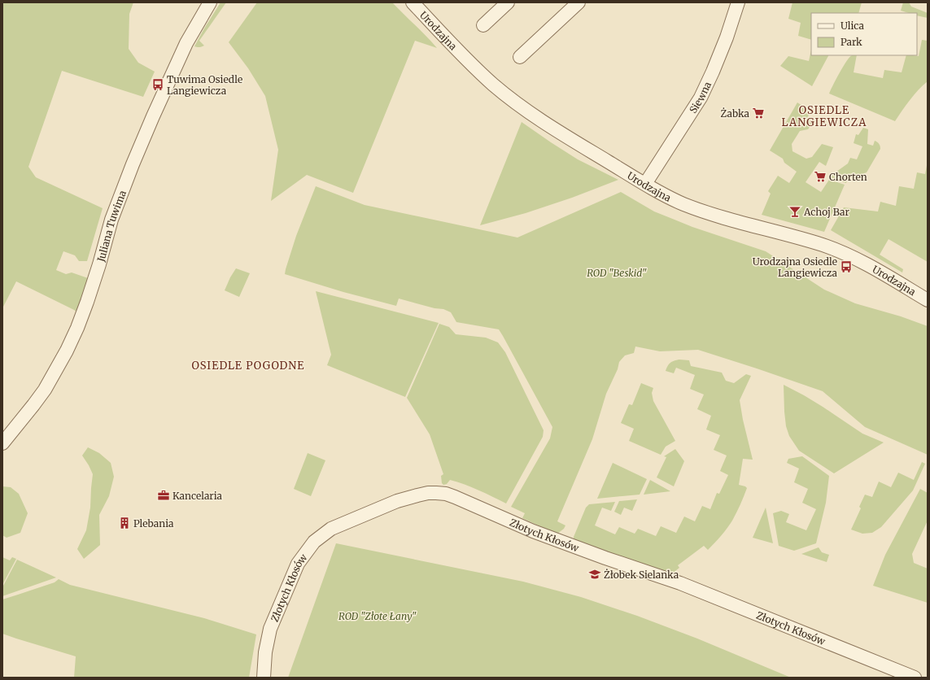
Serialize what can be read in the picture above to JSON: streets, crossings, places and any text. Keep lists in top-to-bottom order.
{
  "streets": {
    "street": [
      "Urodzajna",
      "Siewna",
      "Juliana Tuwima",
      "Złotych Kłosów"
    ]
  },
  "crossings": [
    ["Urodzajna", "Siewna"]
  ],
  "districts": ["OSIEDLE LANGIEWICZA", "OSIEDLE POGODNE"],
  "parks": ["ROD \"Beskid\"", "ROD \"Złote Łany\""],
  "places": {
    "bus stop": ["Tuwima Osiedle Langiewicza", "Urodzajna Osiedle Langiewicza"],
    "supermarket": ["Żabka", "Chorten"],
    "bar": ["Achoj Bar"],
    "office": ["Kancelaria"],
    "building": ["Plebania"],
    "school or university": ["Żłobek Sielanka"]
  },
  "legend": ["Ulica", "Park"]
}
